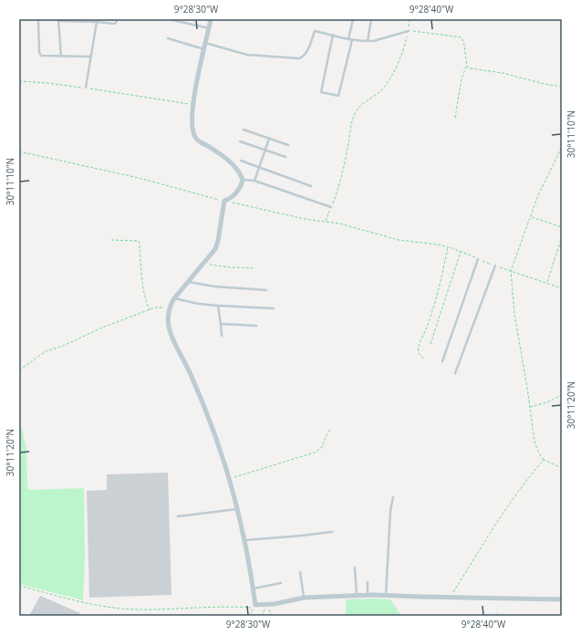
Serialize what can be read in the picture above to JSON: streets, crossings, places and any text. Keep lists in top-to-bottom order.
{
  "coordinates": [
    "9°28'30\"W",
    "9°28'40\"W",
    "30°11'10\"N",
    "30°11'20\"N"
  ]
}
